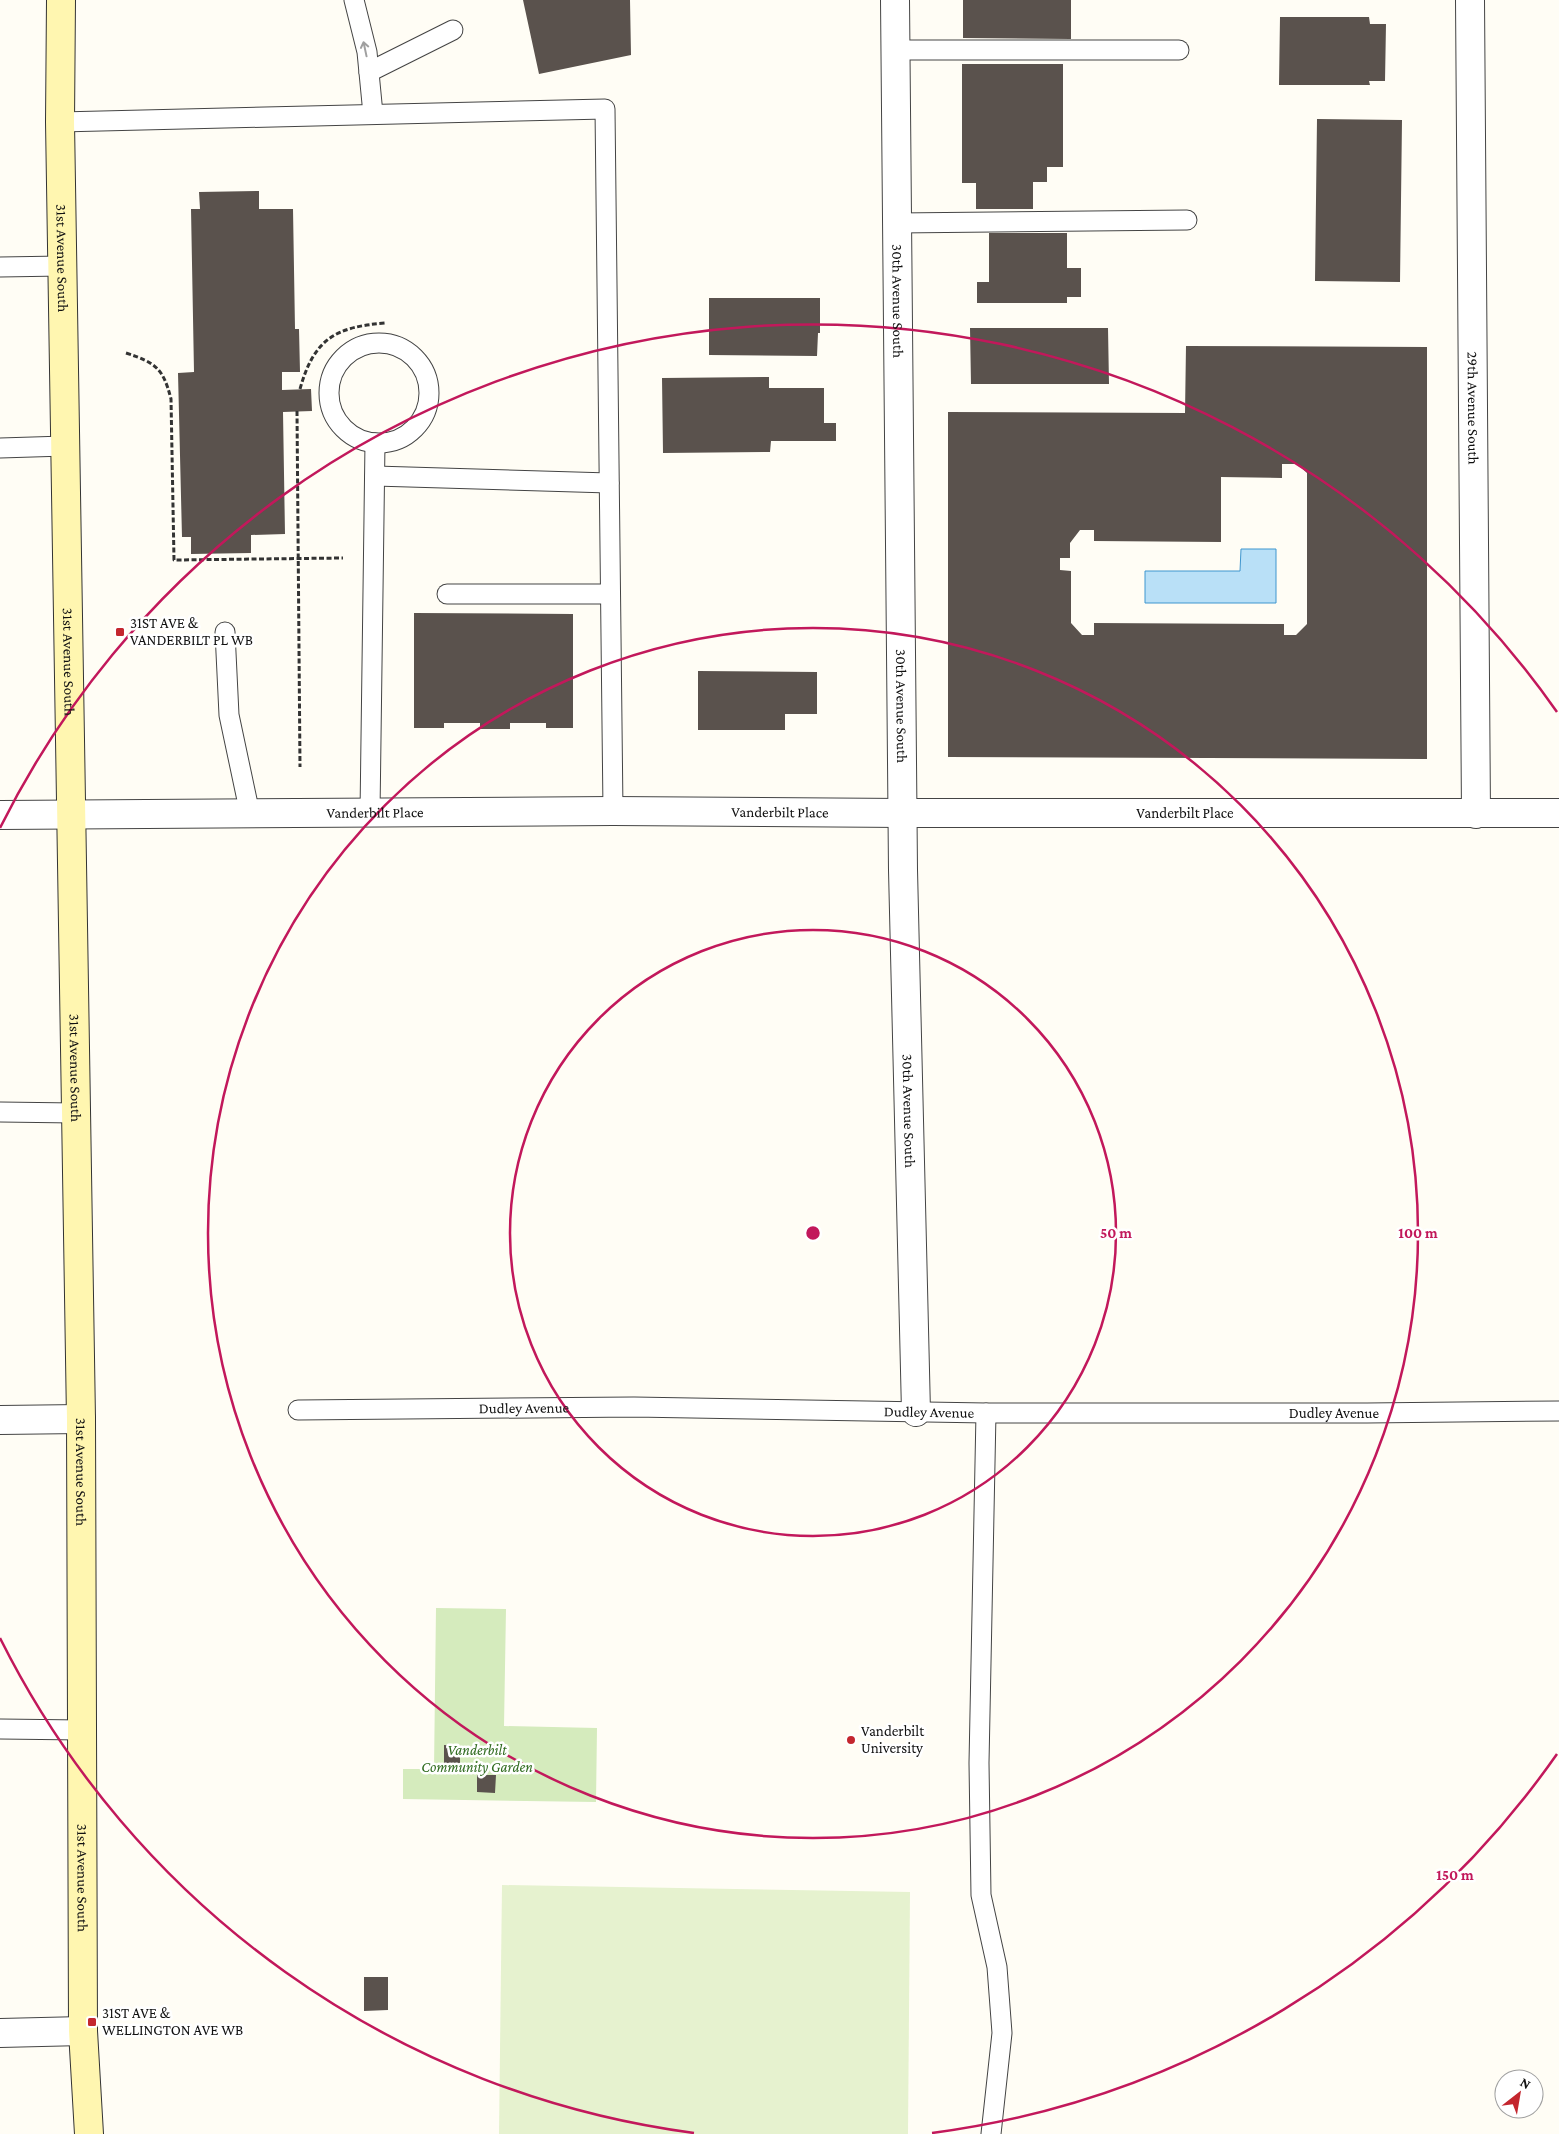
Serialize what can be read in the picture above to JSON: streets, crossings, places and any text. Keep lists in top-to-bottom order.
{
  "streets": {
    "main road": ["31st Avenue South"],
    "street": ["30th Avenue South", "29th Avenue South", "Vanderbilt Place"],
    "lane": ["Dudley Avenue"]
  },
  "crossings": [
    ["31st Avenue South", "Vanderbilt Place"],
    ["30th Avenue South", "Vanderbilt Place"],
    ["30th Avenue South", "Dudley Avenue"],
    ["29th Avenue South", "Vanderbilt Place"]
  ],
  "parks": ["Vanderbilt Community Garden"],
  "places": {
    "transit": ["31ST AVE & VANDERBILT PL WB", "31ST AVE & WELLINGTON AVE WB"],
    "other": ["Vanderbilt University"]
  },
  "north": "top right",
  "rings": ["50 m", "100 m", "150 m"]
}
